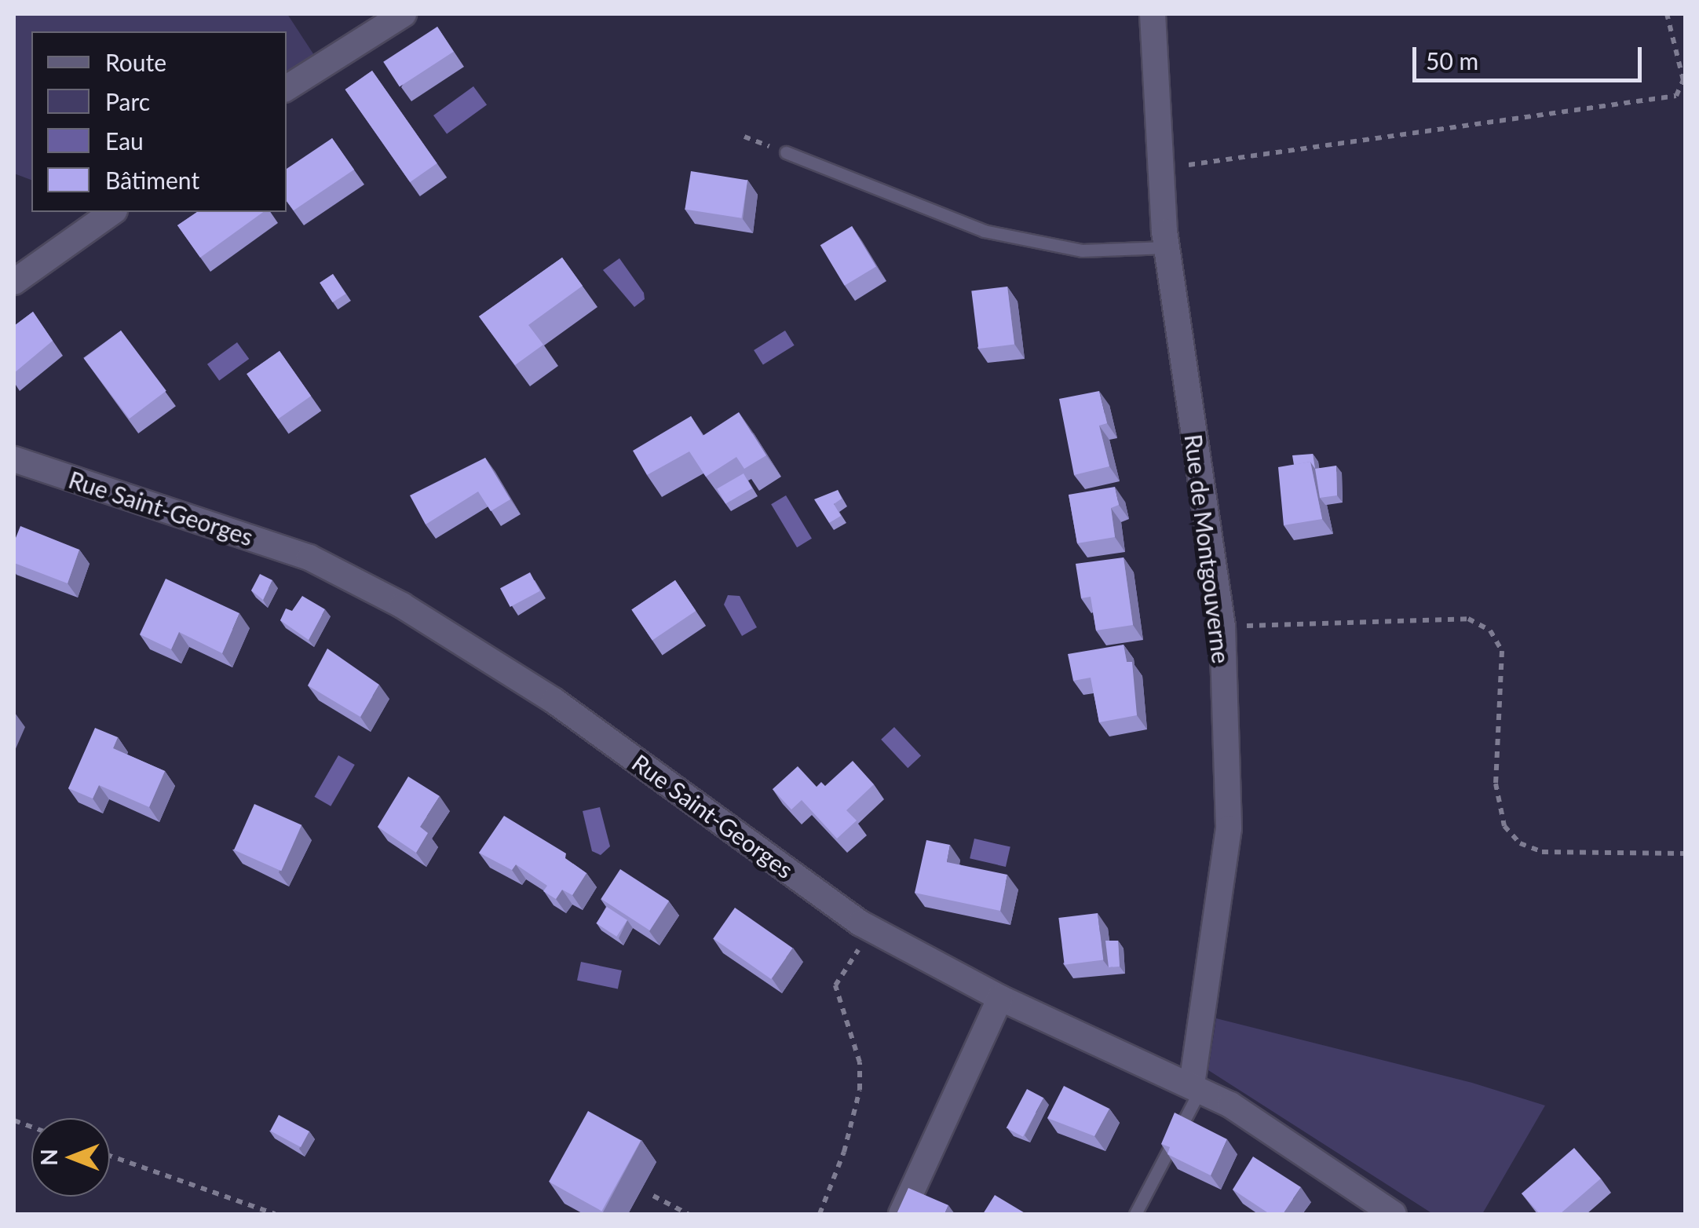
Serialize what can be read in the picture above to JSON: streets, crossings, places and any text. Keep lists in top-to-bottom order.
{
  "streets": {
    "street": ["Rue Saint-Georges", "Rue de Montgouverne"]
  },
  "crossings": [
    ["Rue Saint-Georges", "Rue de Montgouverne"]
  ],
  "legend": [
    "Route",
    "Parc",
    "Eau",
    "Bâtiment"
  ],
  "scale_bar": "50 m",
  "north": "left"
}
